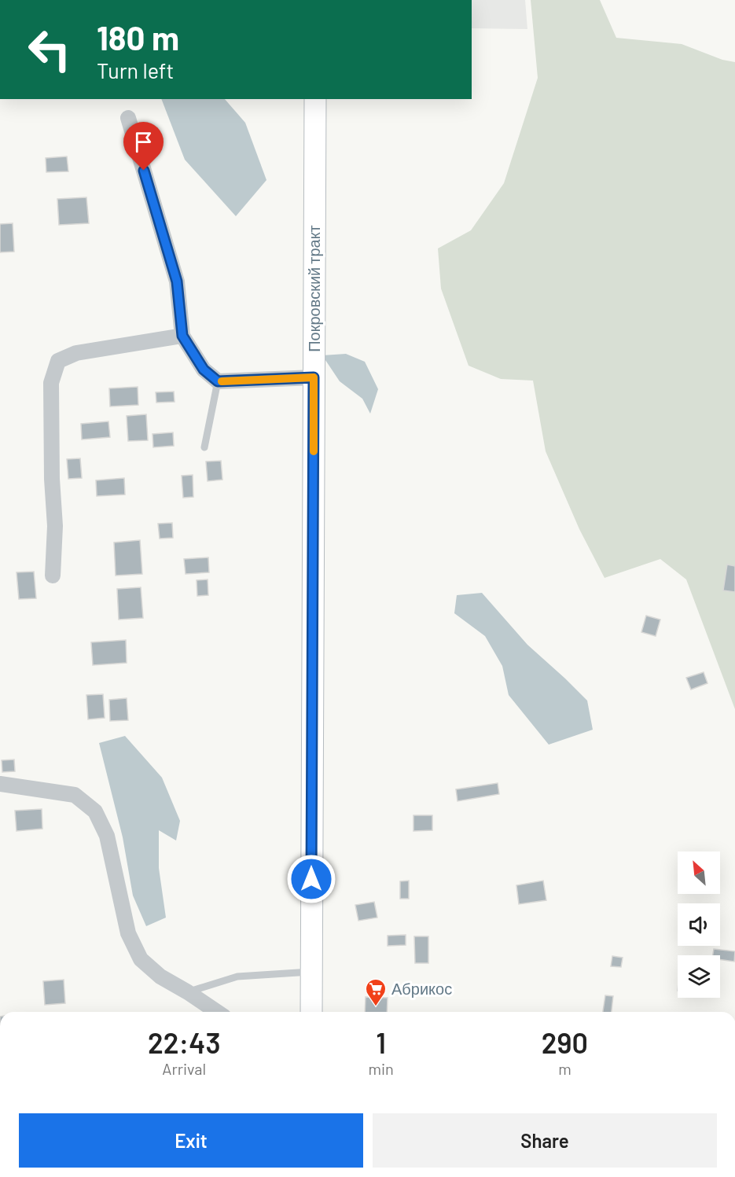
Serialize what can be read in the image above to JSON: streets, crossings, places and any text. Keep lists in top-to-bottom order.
{
  "streets": {
    "main road": ["Покровский тракт"]
  },
  "places": {
    "supermarket": ["Абрикос"]
  },
  "north": "top left",
  "page": {
    "turn": ["180 m", "Turn left"],
    "eta": [
      "22:43",
      "Arrival",
      "1",
      "min",
      "290",
      "m"
    ],
    "buttons": ["Exit", "Share"]
  }
}
